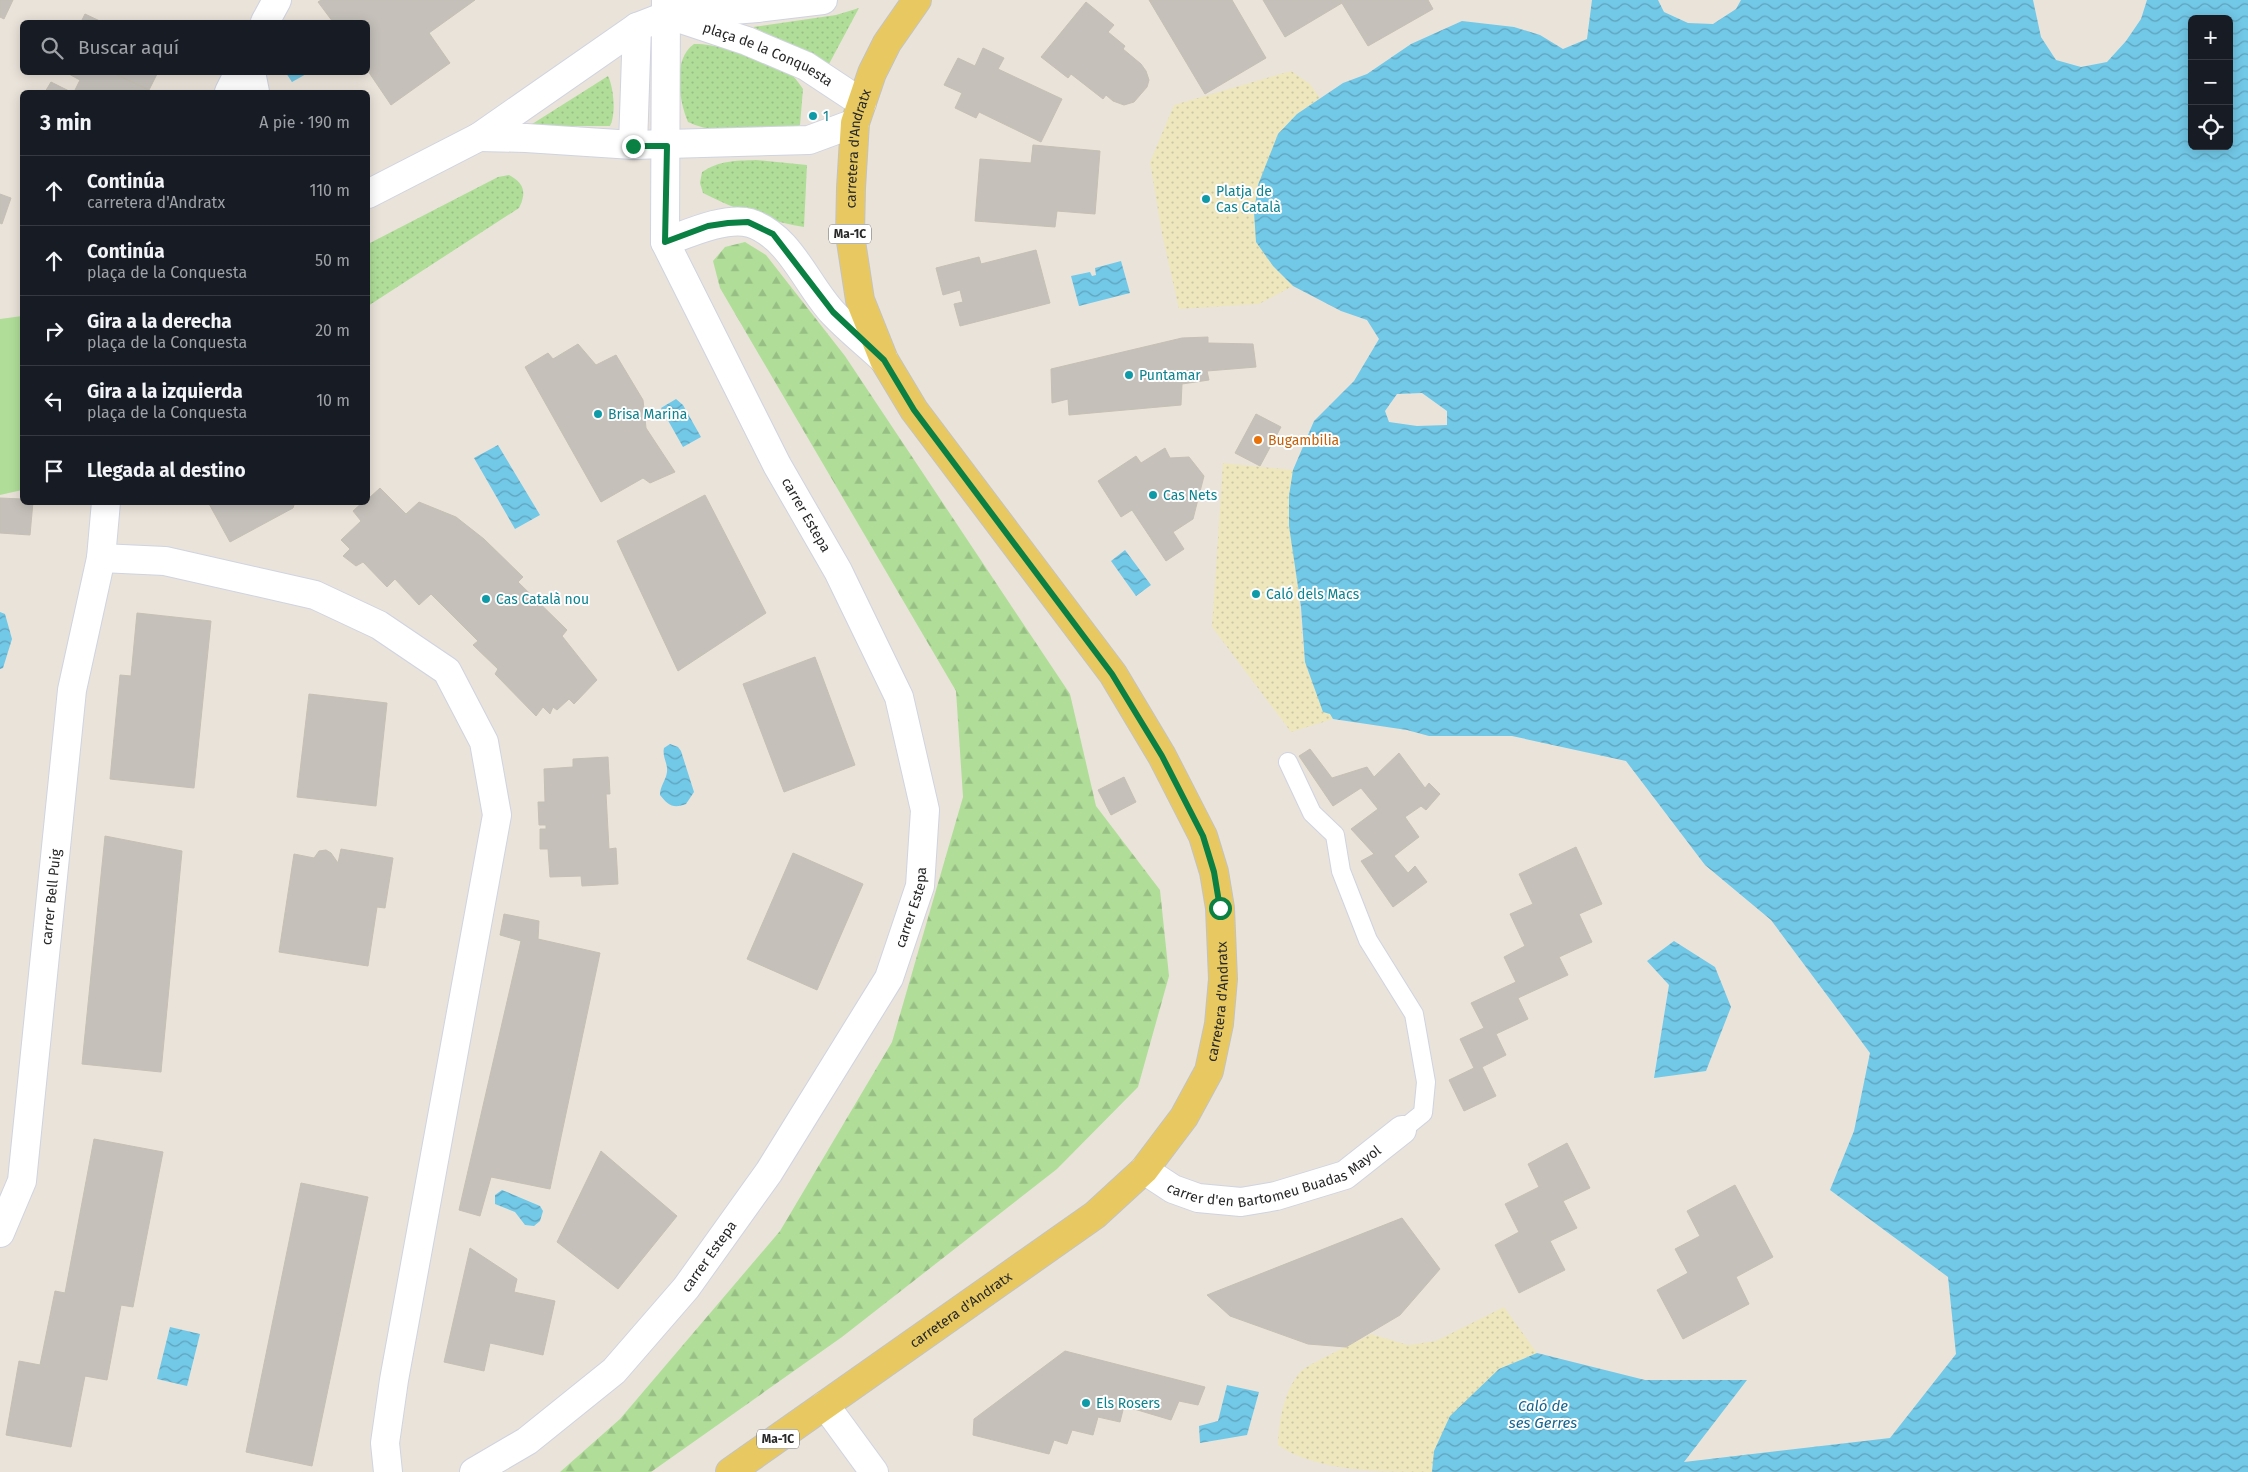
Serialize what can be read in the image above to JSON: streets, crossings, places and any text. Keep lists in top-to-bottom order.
{
  "streets": {
    "main road": ["carretera d'Andratx", "Ma-1C"],
    "street": [
      "plaça de la Conquesta",
      "carrer Estepa",
      "carrer Bell Puig",
      "carrer d'en Bartomeu Buadas Mayol"
    ]
  },
  "crossings": [
    ["plaça de la Conquesta", "carretera d'Andratx"],
    ["carretera d'Andratx", "carrer d'en Bartomeu Buadas Mayol"]
  ],
  "water": ["Caló de ses Gerres"],
  "places": [
    "1",
    "Platja de Cas Català",
    "Puntamar",
    "Brisa Marina",
    "Bugambilia",
    "Cas Nets",
    "Caló dels Macs",
    "Cas Català nou",
    "Els Rosers"
  ],
  "page": {
    "map_buttons": ["+", "−"],
    "search": "Buscar aquí",
    "heading": ["3 min", "A pie · 190 m"],
    "list": [
      ["Continúa", "carretera d'Andratx", "110 m"],
      ["Continúa", "plaça de la Conquesta", "50 m"],
      ["Gira a la derecha", "plaça de la Conquesta", "20 m"],
      ["Gira a la izquierda", "plaça de la Conquesta", "10 m"],
      "Llegada al destino"
    ]
  }
}
